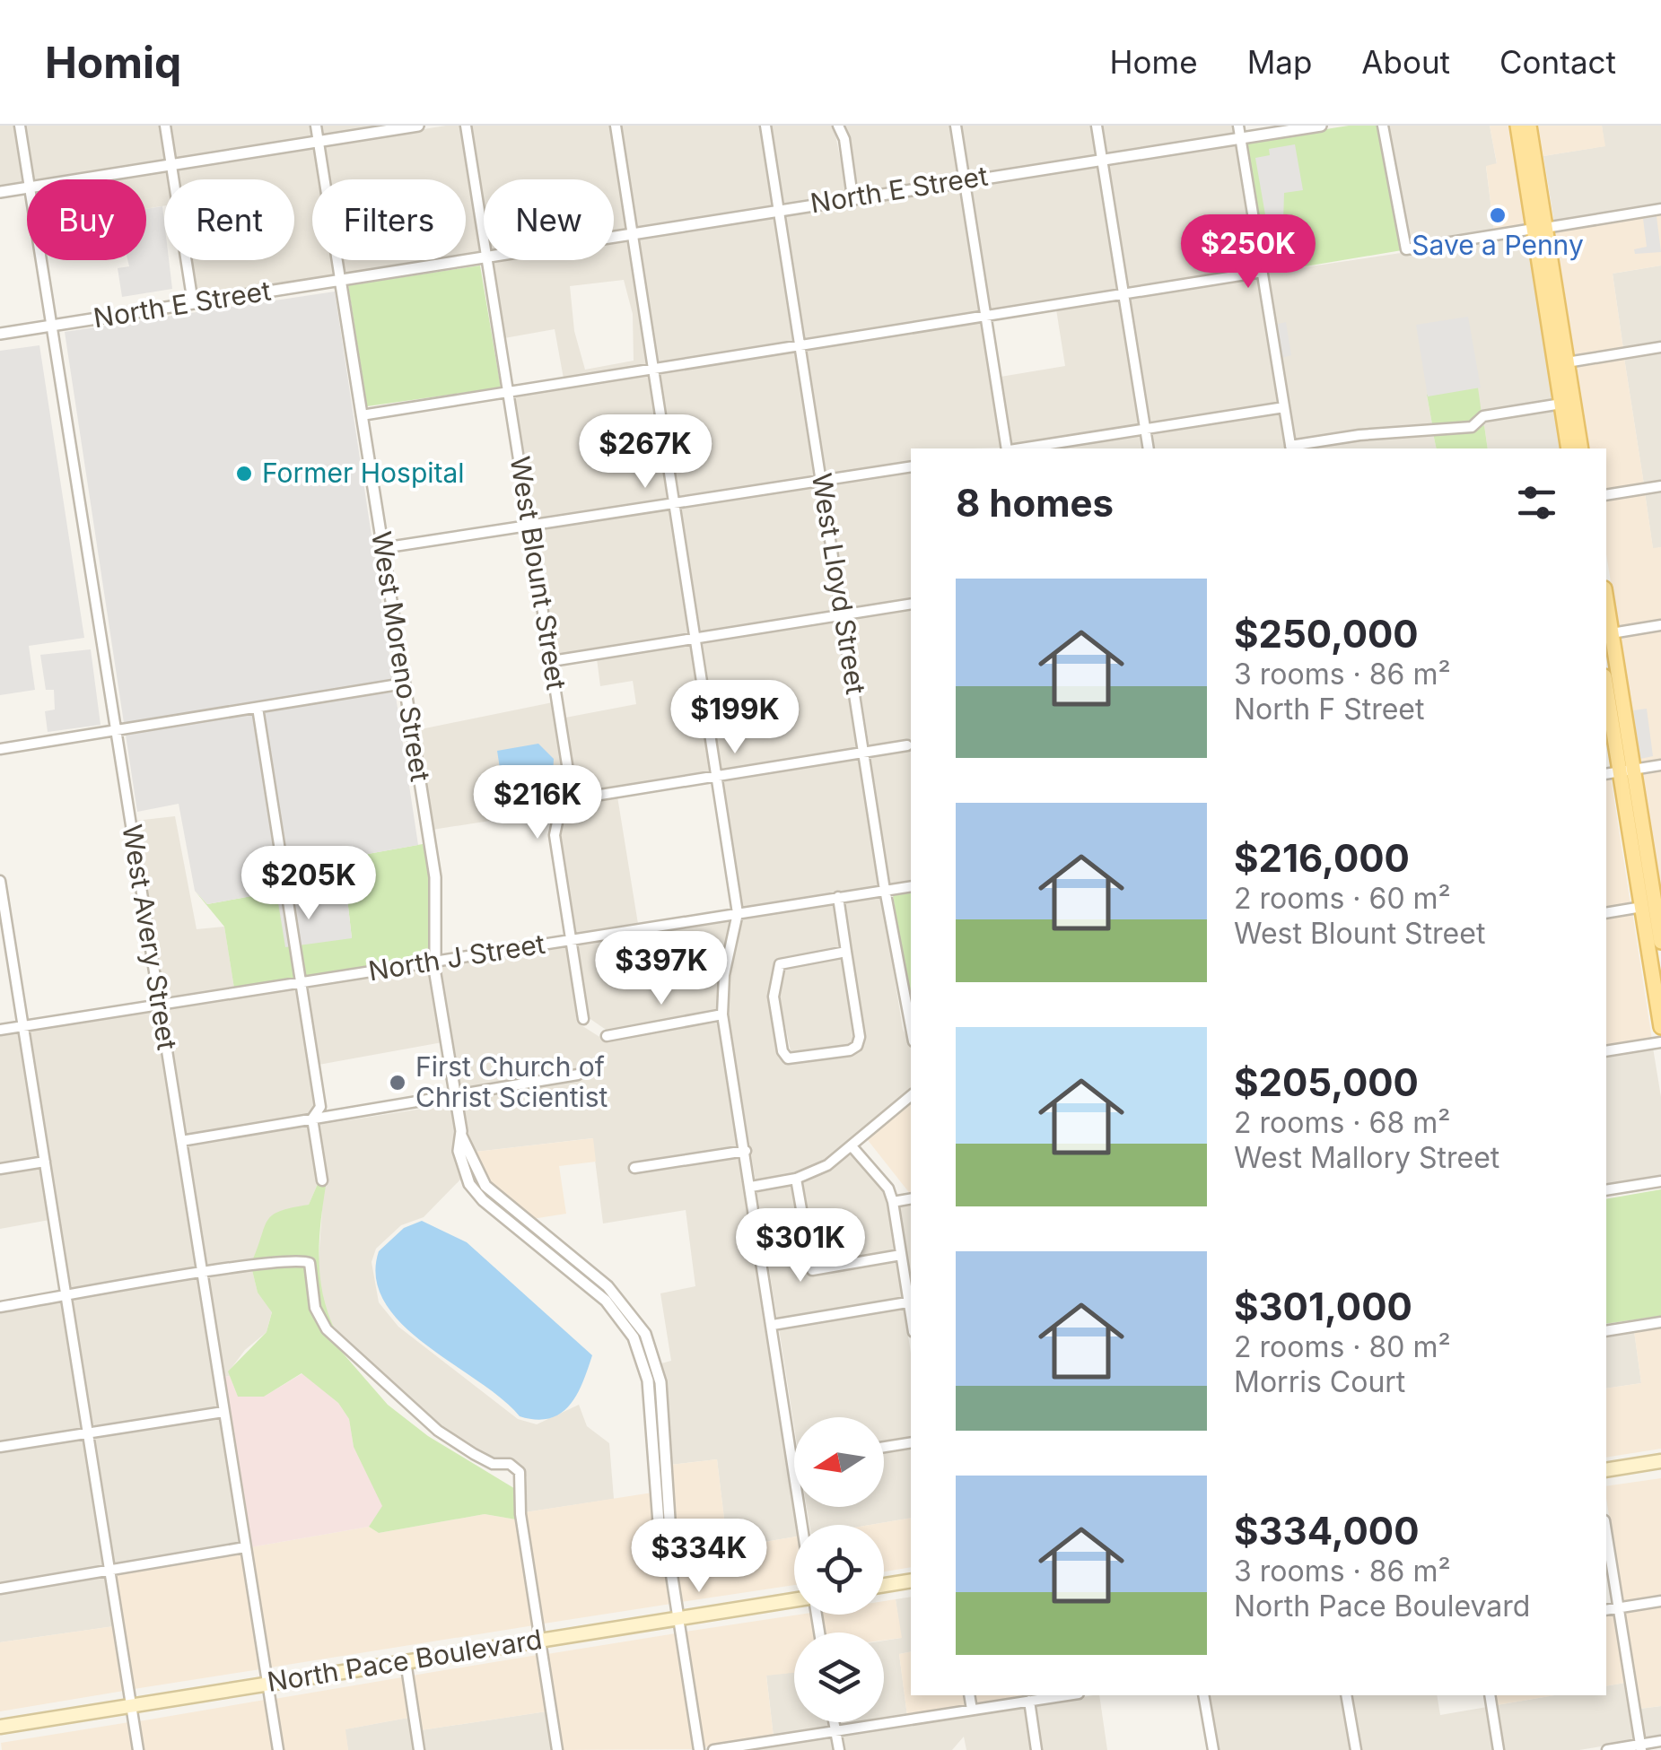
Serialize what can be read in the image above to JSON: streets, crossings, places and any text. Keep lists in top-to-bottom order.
{
  "streets": {
    "main road": ["North Pace Boulevard"],
    "street": [
      "North E Street",
      "West Blount Street",
      "West Lloyd Street",
      "West Moreno Street",
      "West Avery Street",
      "North J Street"
    ]
  },
  "crossings": [
    ["North E Street", "West Lloyd Street"],
    ["North E Street", "West Moreno Street"],
    ["North E Street", "West Avery Street"],
    ["West Blount Street", "North J Street"],
    ["West Lloyd Street", "North J Street"],
    ["West Moreno Street", "North J Street"],
    ["West Moreno Street", "North Pace Boulevard"],
    ["West Avery Street", "North J Street"],
    ["West Avery Street", "North Pace Boulevard"]
  ],
  "places": ["Save a Penny", "Former Hospital", "First Church of Christ Scientist"],
  "north": "left",
  "page": {
    "header": "Homiq",
    "nav": [
      "Home",
      "Map",
      "About",
      "Contact"
    ],
    "chip": [
      "Buy",
      "Rent",
      "Filters",
      "New"
    ],
    "price": [
      "$250K",
      "$267K",
      "$199K",
      "$216K",
      "$205K",
      "$397K",
      "$301K",
      "$334K"
    ],
    "heading": "8 homes",
    "list": [
      {
        "name": "$250,000",
        "note": "3 rooms · 86 m² · North F Street"
      },
      {
        "name": "$216,000",
        "note": "2 rooms · 60 m² · West Blount Street"
      },
      {
        "name": "$205,000",
        "note": "2 rooms · 68 m² · West Mallory Street"
      },
      {
        "name": "$301,000",
        "note": "2 rooms · 80 m² · Morris Court"
      },
      {
        "name": "$334,000",
        "note": "3 rooms · 86 m² · North Pace Boulevard"
      }
    ]
  }
}
